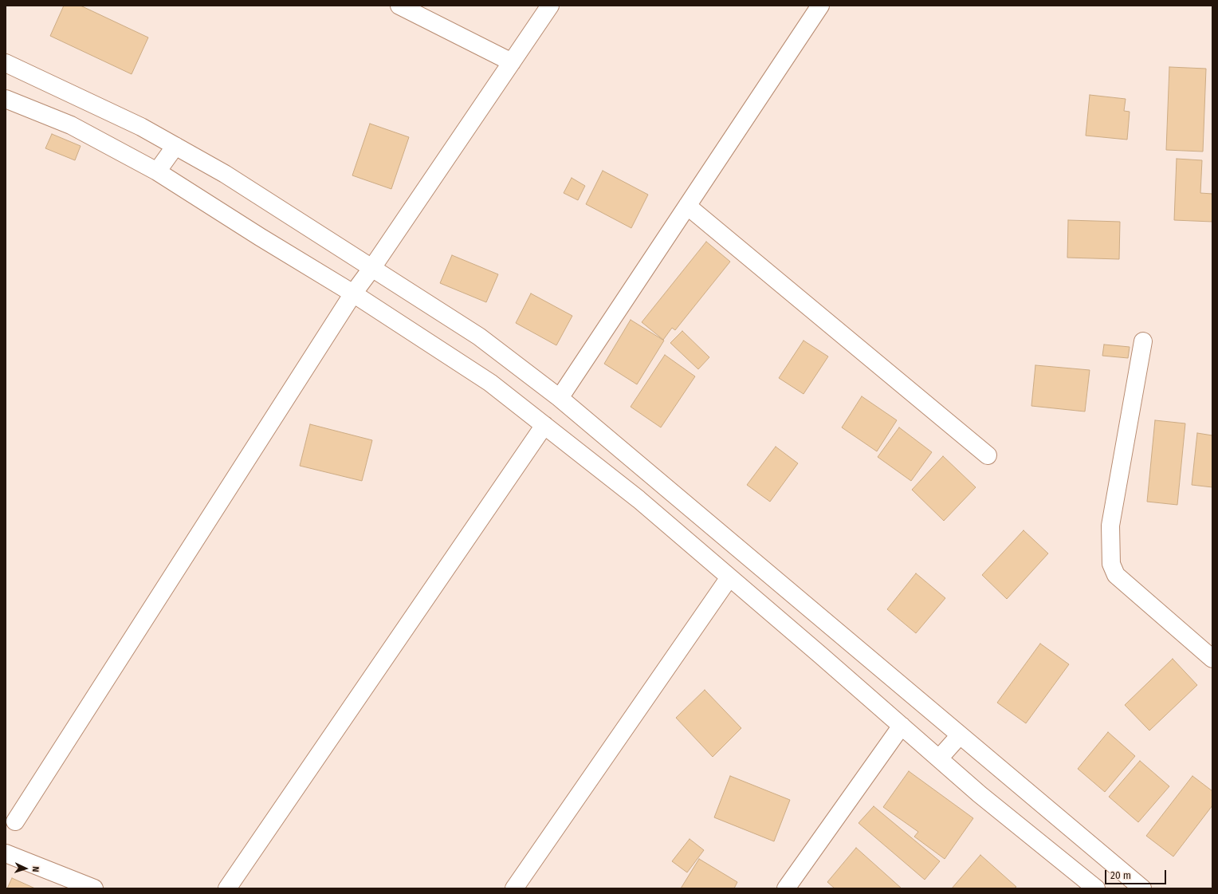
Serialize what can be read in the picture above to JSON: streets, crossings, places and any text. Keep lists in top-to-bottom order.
{
  "scale_bar": "20 m",
  "north": "right"
}
